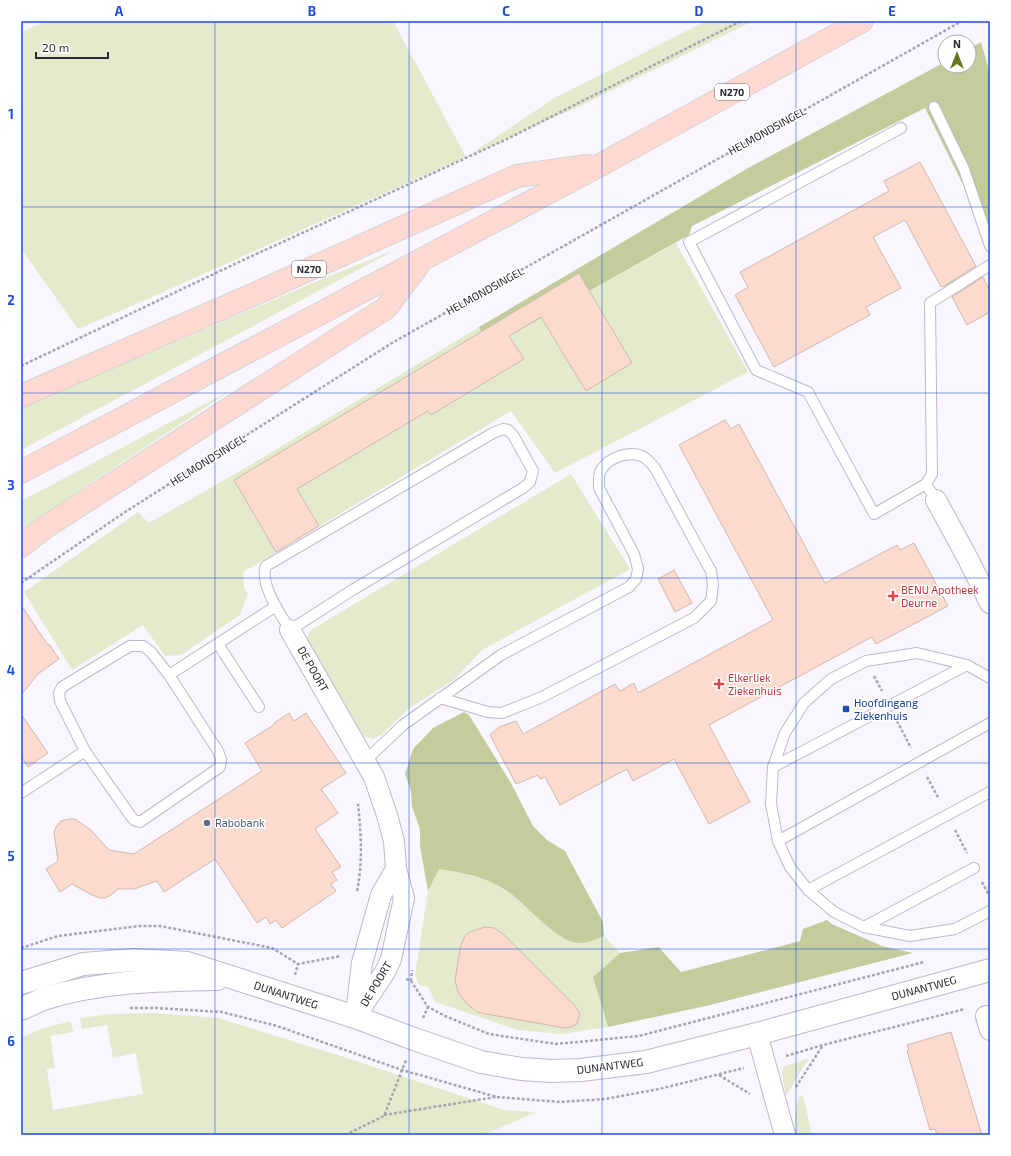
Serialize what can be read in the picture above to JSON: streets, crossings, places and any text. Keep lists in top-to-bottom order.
{
  "streets": {
    "main road": ["N270"],
    "street": ["DE POORT", "DUNANTWEG"],
    "path": ["HELMONDSINGEL"]
  },
  "crossings": [
    ["DE POORT", "DUNANTWEG"]
  ],
  "places": {
    "health": ["BENU Apotheek Deurne", "Elkerliek Ziekenhuis"],
    "transit": ["Hoofdingang Ziekenhuis"],
    "other": ["Rabobank"]
  },
  "scale_bar": "20 m",
  "north": "top",
  "grid": {
    "columns": [
      "A",
      "B",
      "C",
      "D",
      "E"
    ],
    "rows": [
      "1",
      "2",
      "3",
      "4",
      "5",
      "6"
    ]
  }
}
